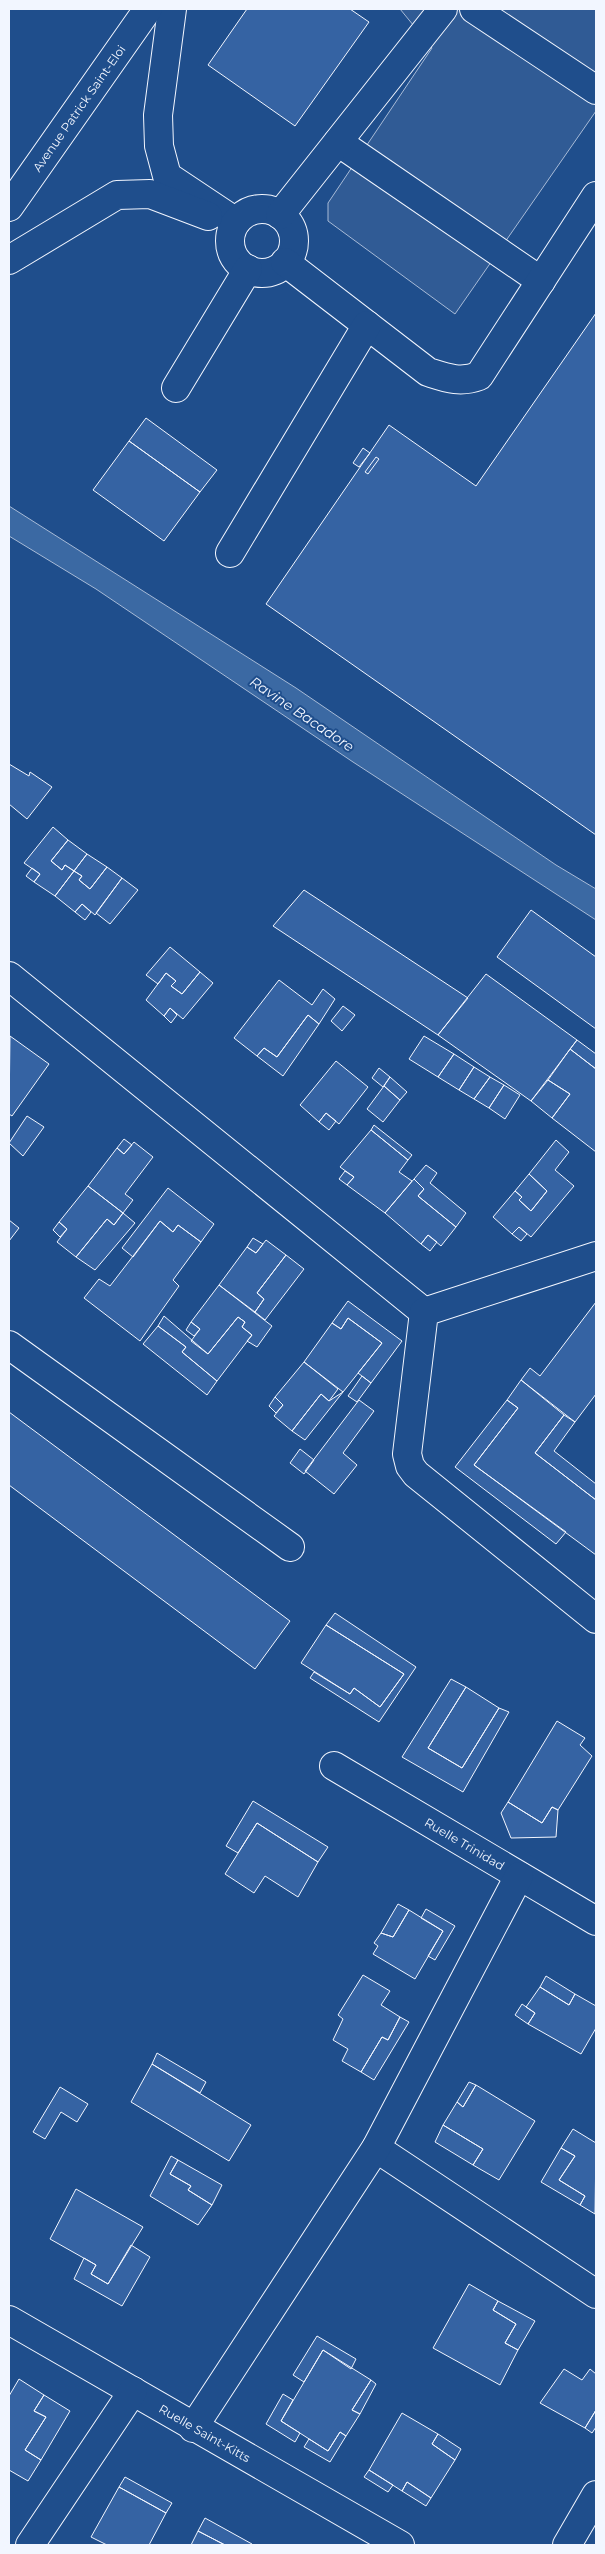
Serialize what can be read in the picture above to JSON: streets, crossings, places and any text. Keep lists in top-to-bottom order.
{
  "streets": {
    "street": ["Avenue Patrick Saint-Eloi", "Ruelle Trinidad", "Ruelle Saint-Kitts"]
  },
  "water": ["Ravine Bacadore"]
}
